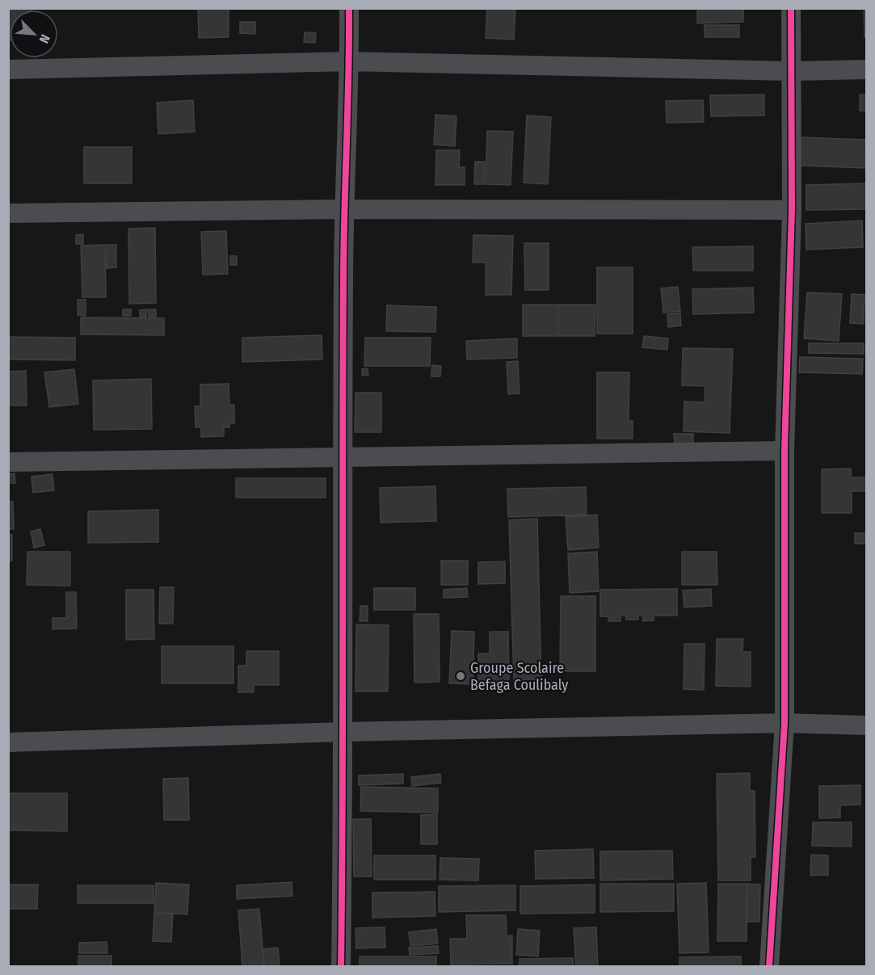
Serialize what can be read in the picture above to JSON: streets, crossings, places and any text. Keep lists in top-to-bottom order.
{
  "places": ["Groupe Scolaire Befaga Coulibaly"],
  "north": "bottom right"
}
